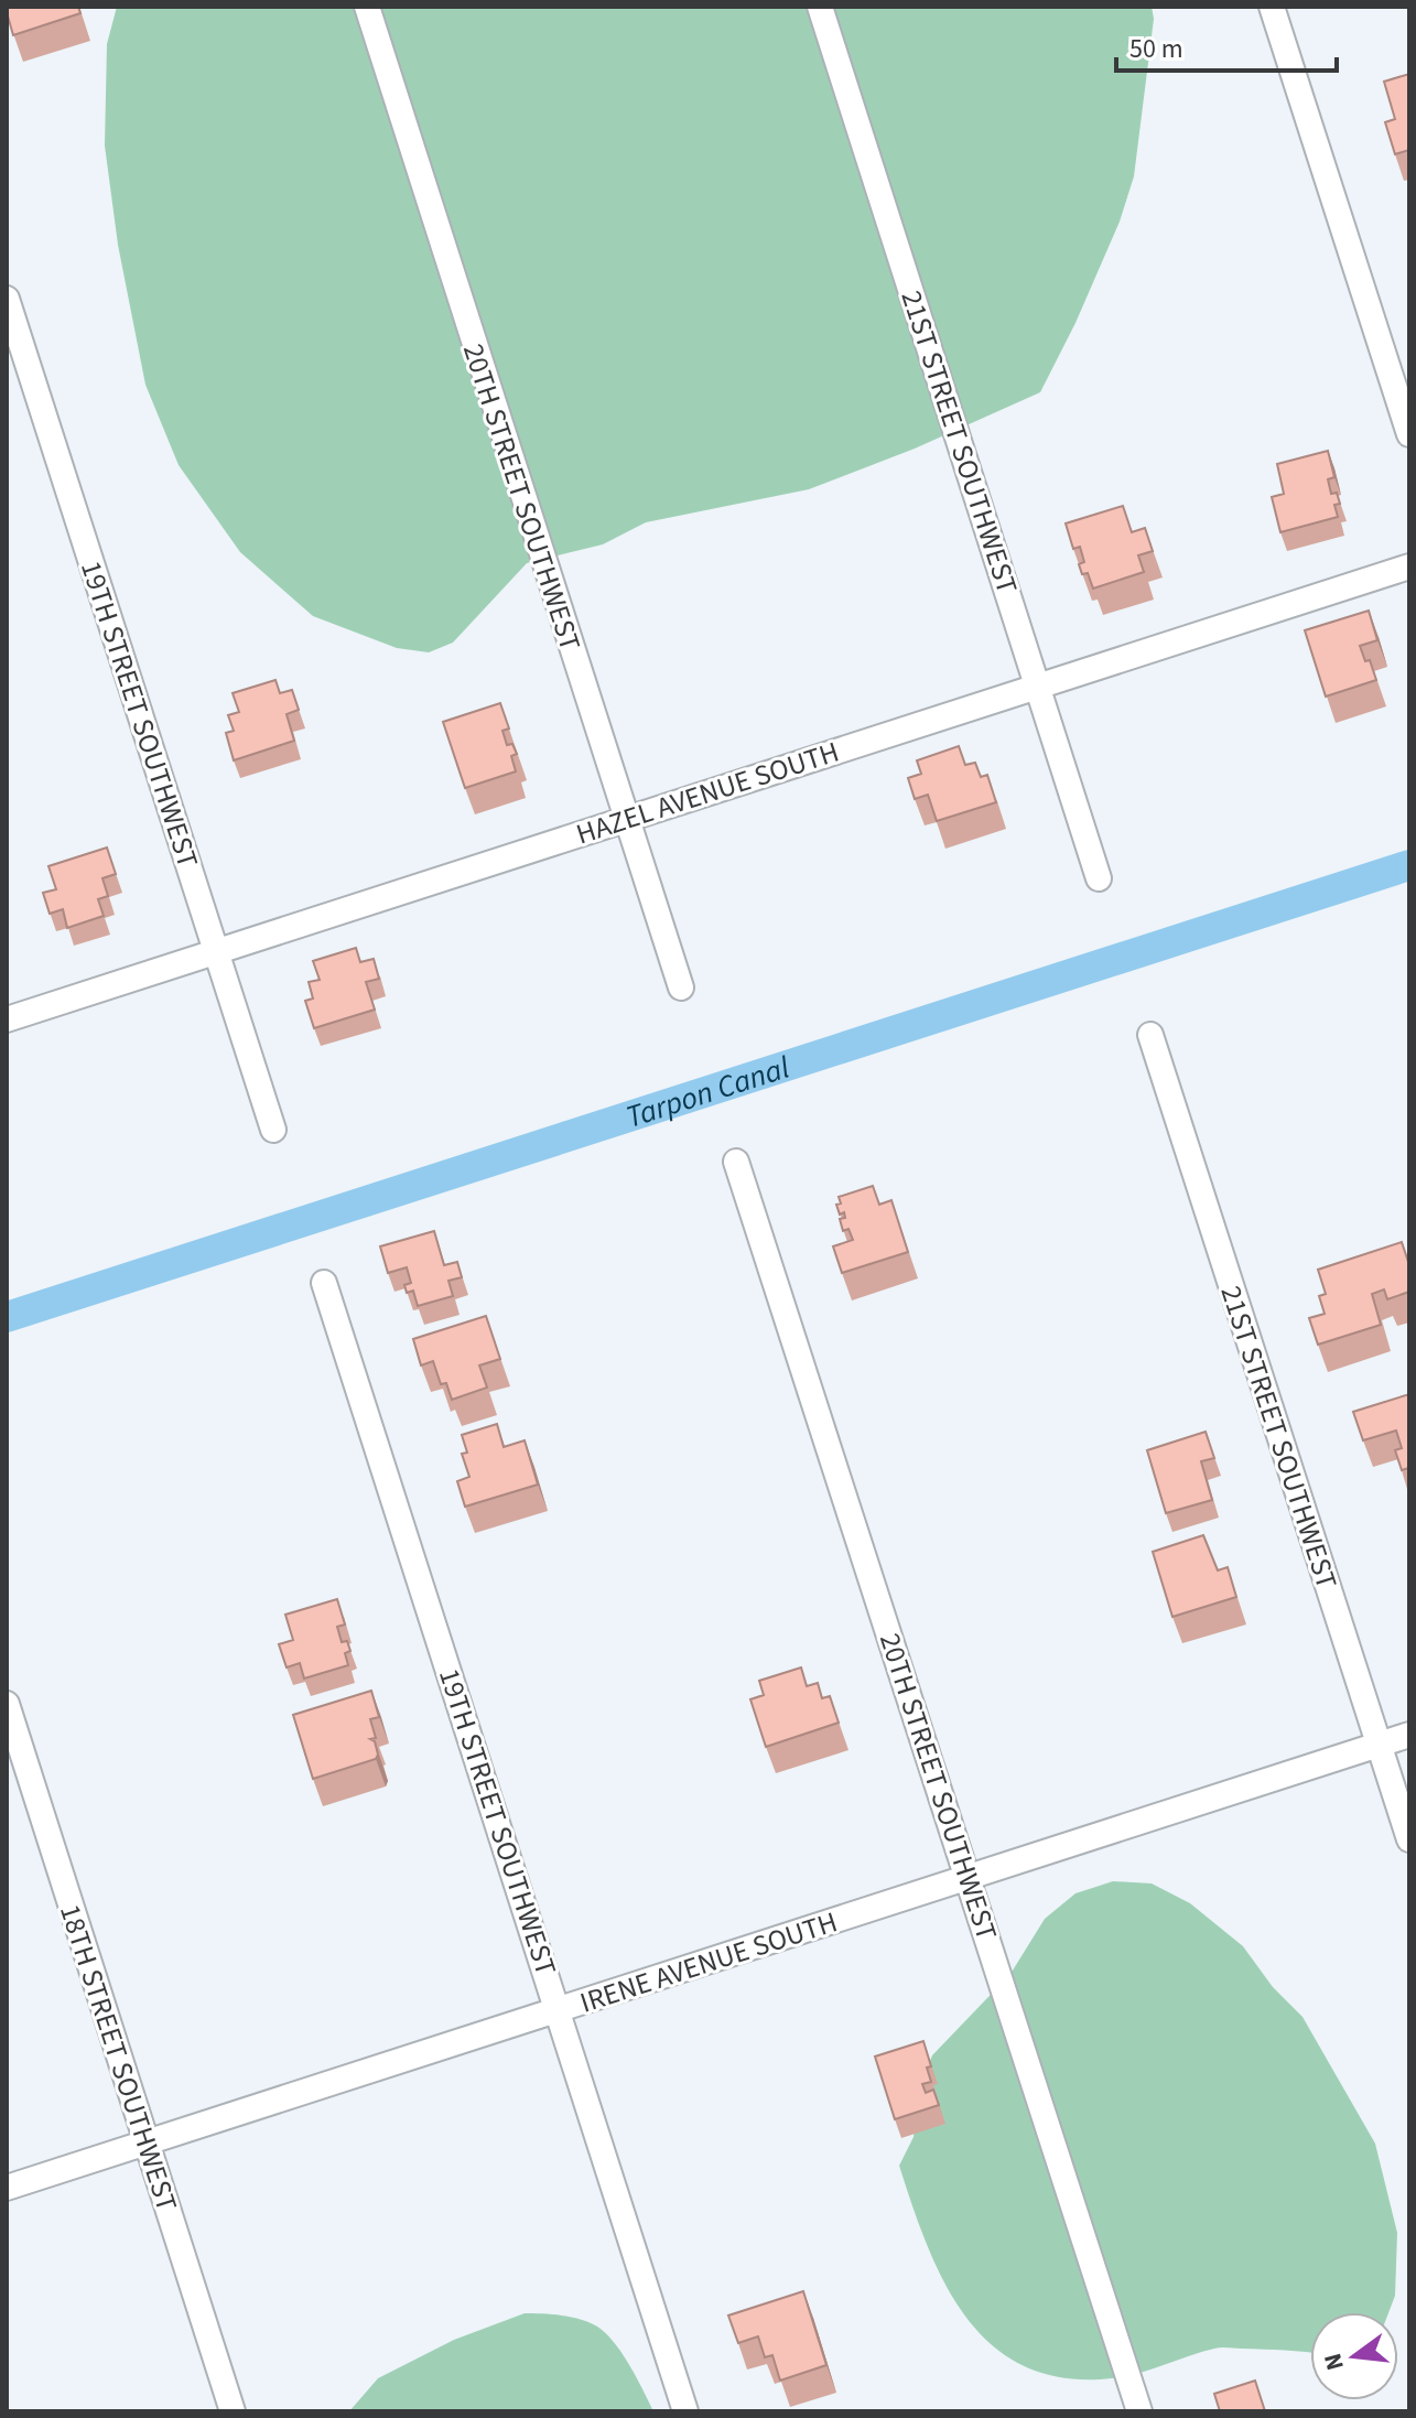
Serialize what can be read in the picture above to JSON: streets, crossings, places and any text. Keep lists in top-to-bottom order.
{
  "streets": {
    "street": [
      "21ST STREET SOUTHWEST",
      "20TH STREET SOUTHWEST",
      "19TH STREET SOUTHWEST",
      "HAZEL AVENUE SOUTH",
      "IRENE AVENUE SOUTH",
      "18TH STREET SOUTHWEST"
    ]
  },
  "crossings": [
    ["21ST STREET SOUTHWEST", "HAZEL AVENUE SOUTH"],
    ["21ST STREET SOUTHWEST", "IRENE AVENUE SOUTH"],
    ["20TH STREET SOUTHWEST", "HAZEL AVENUE SOUTH"],
    ["20TH STREET SOUTHWEST", "IRENE AVENUE SOUTH"],
    ["19TH STREET SOUTHWEST", "HAZEL AVENUE SOUTH"],
    ["19TH STREET SOUTHWEST", "IRENE AVENUE SOUTH"],
    ["IRENE AVENUE SOUTH", "18TH STREET SOUTHWEST"]
  ],
  "water": ["Tarpon Canal"],
  "scale_bar": "50 m",
  "north": "left"
}
